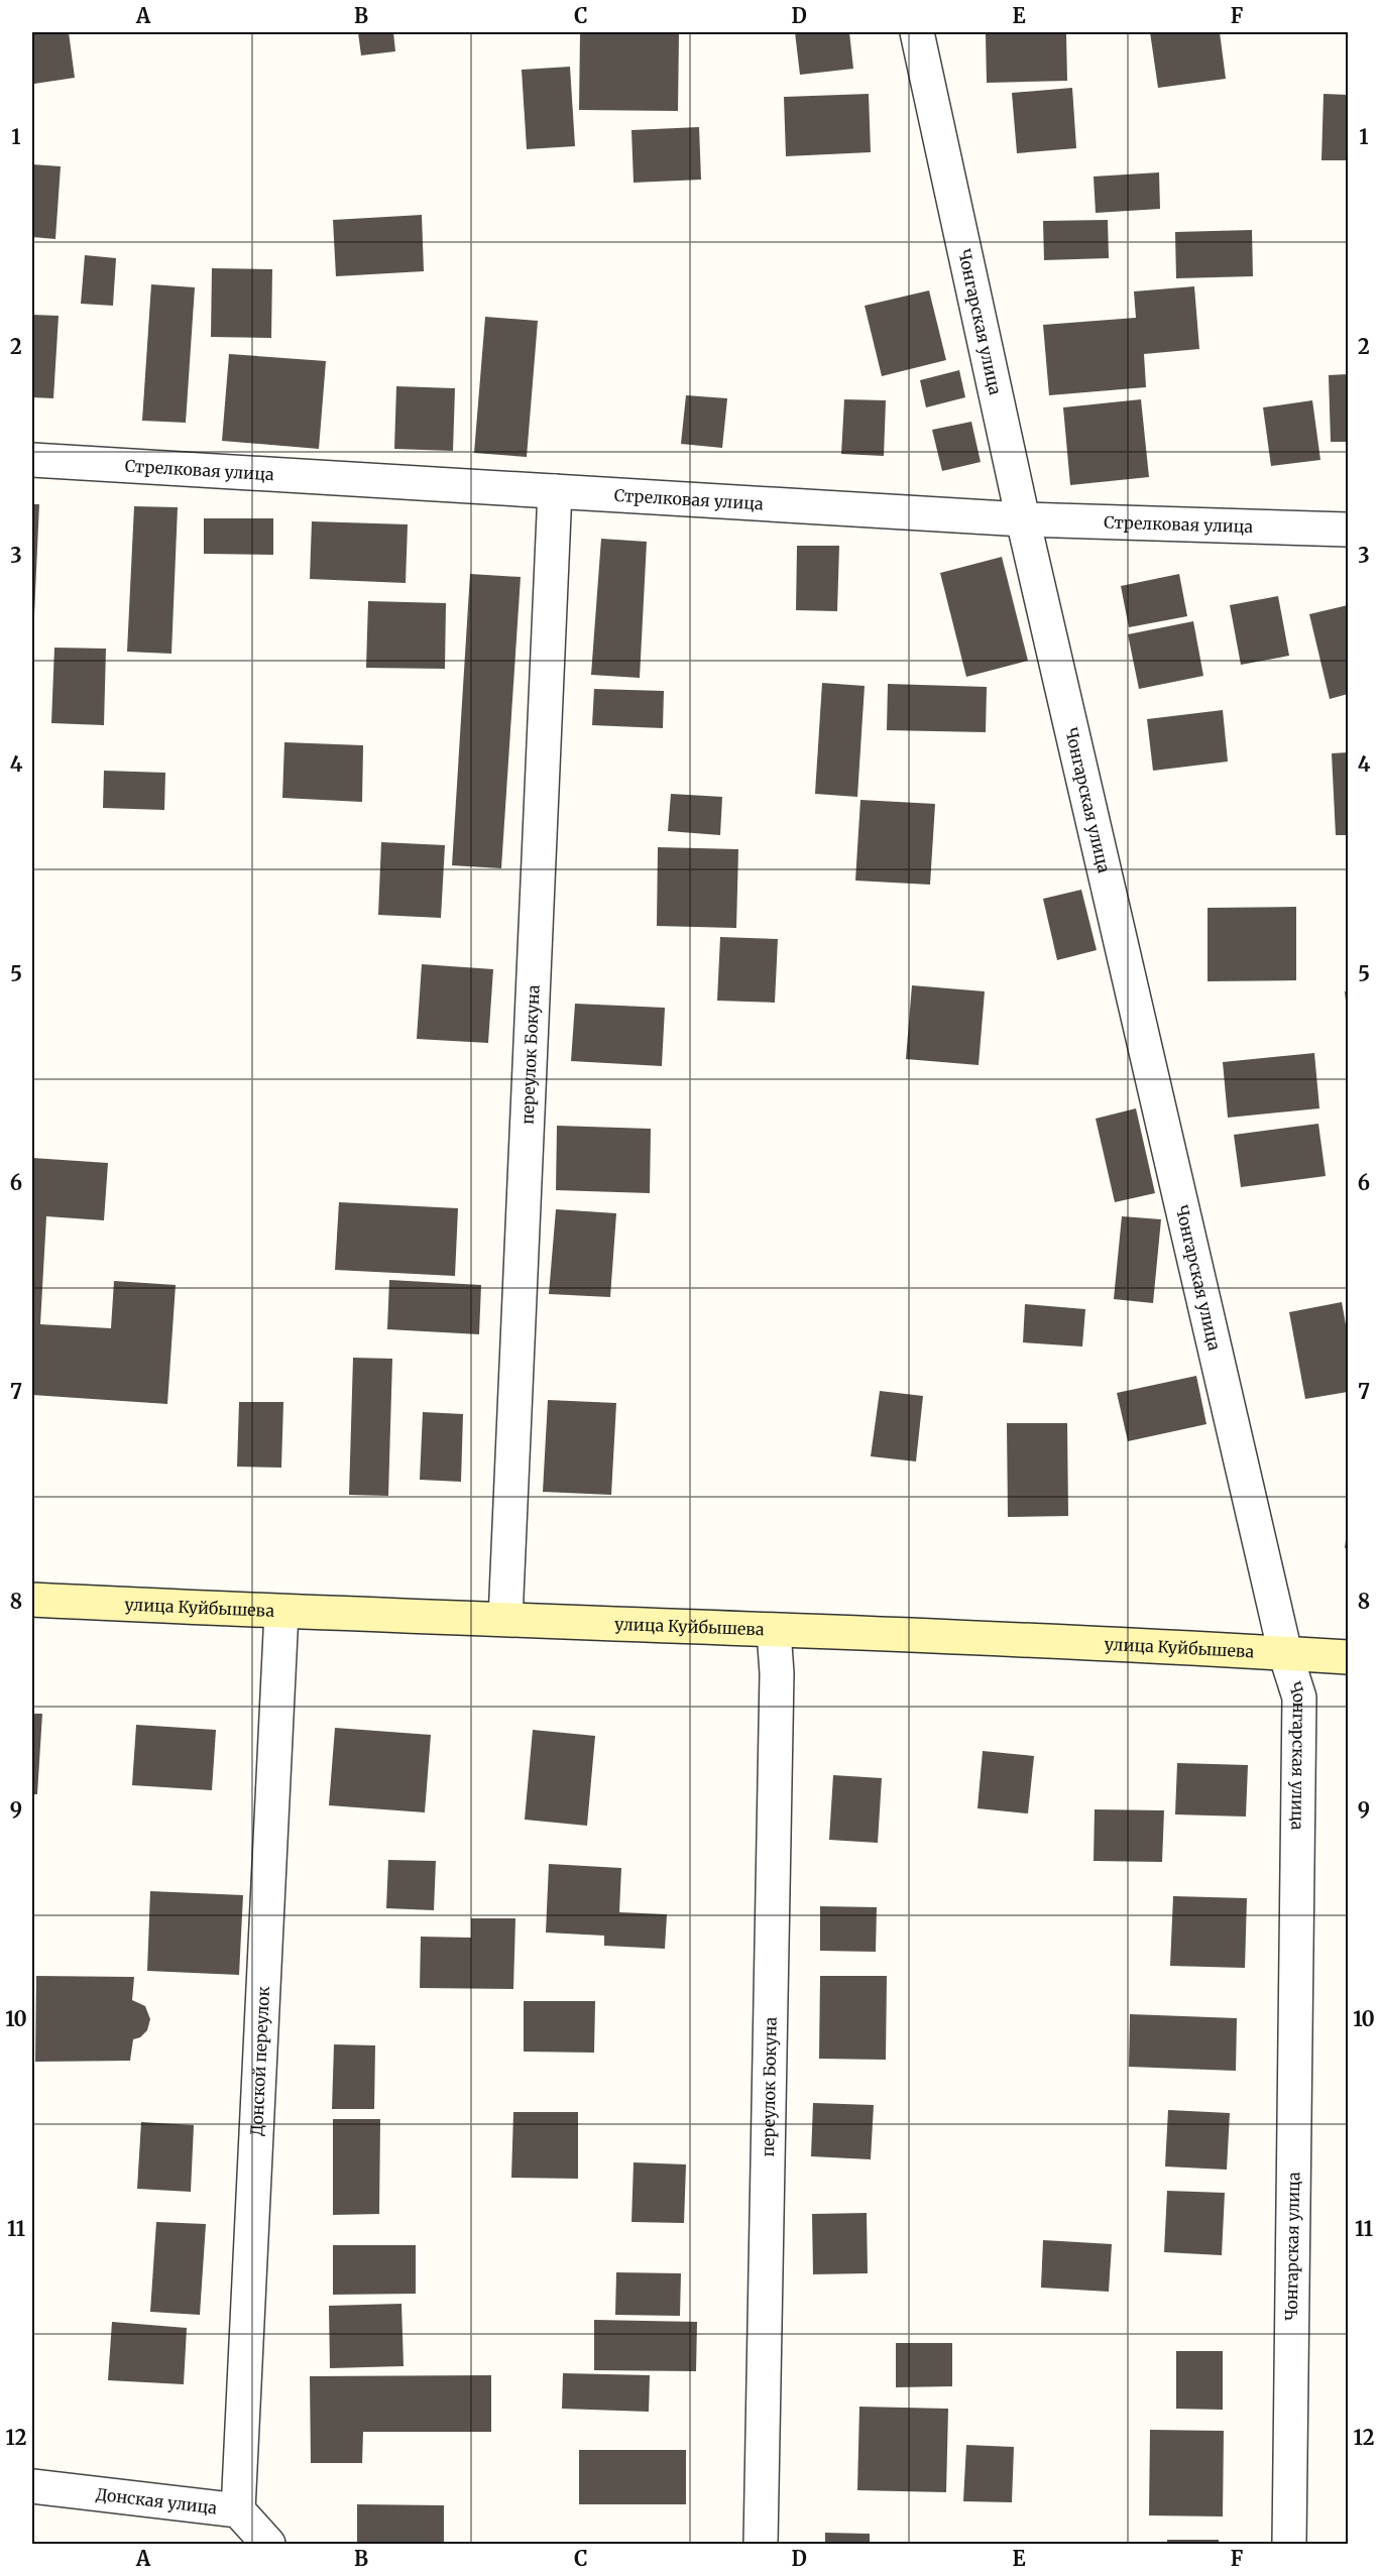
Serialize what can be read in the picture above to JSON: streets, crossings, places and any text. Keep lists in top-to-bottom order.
{
  "streets": {
    "main road": ["улица Куйбышева"],
    "street": [
      "Чонгарская улица",
      "Стрелковая улица",
      "переулок Бокуна",
      "Донской переулок",
      "Донская улица"
    ]
  },
  "crossings": [
    ["Чонгарская улица", "Стрелковая улица"],
    ["Чонгарская улица", "улица Куйбышева"],
    ["Стрелковая улица", "переулок Бокуна"],
    ["переулок Бокуна", "улица Куйбышева"],
    ["улица Куйбышева", "Донской переулок"],
    ["Донской переулок", "Донская улица"]
  ],
  "grid": {
    "columns": [
      "A",
      "B",
      "C",
      "D",
      "E",
      "F"
    ],
    "rows": [
      "1",
      "2",
      "3",
      "4",
      "5",
      "6",
      "7",
      "8",
      "9",
      "10",
      "11",
      "12"
    ]
  }
}
